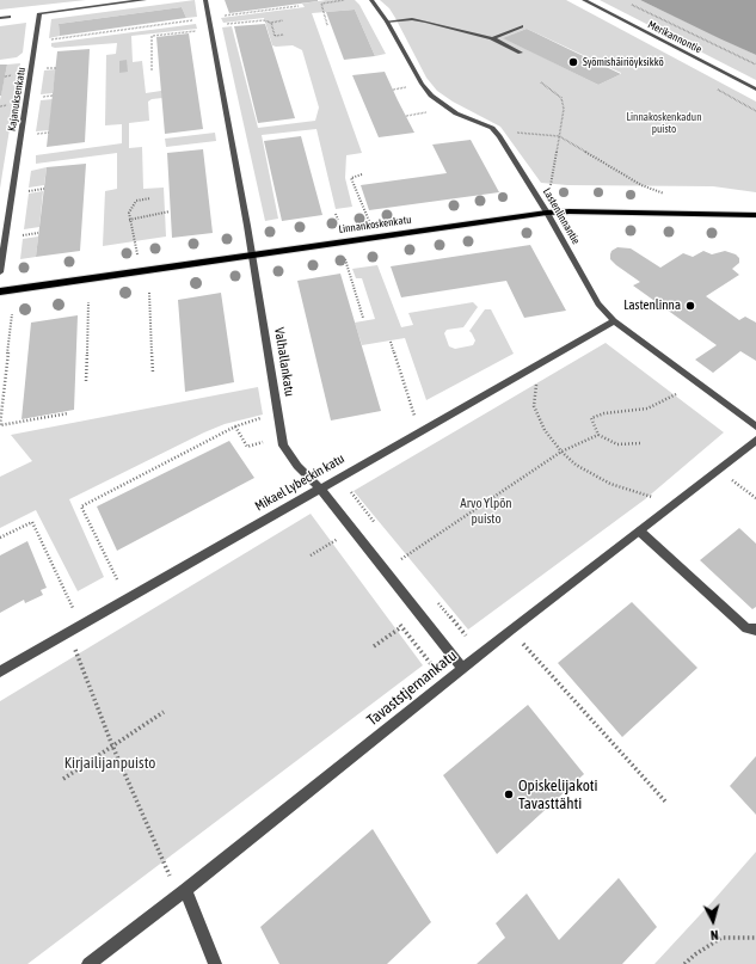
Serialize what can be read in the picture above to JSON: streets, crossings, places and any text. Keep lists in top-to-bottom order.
{
  "streets": {
    "main road": ["Linnankoskenkatu"],
    "street": [
      "Merikannontie",
      "Kajanuksenkatu",
      "Lastenlinnantie",
      "Valhallankatu",
      "Mikael Lybeckin katu",
      "Tavaststjernankatu"
    ]
  },
  "crossings": [
    ["Lastenlinnantie", "Linnankoskenkatu"],
    ["Lastenlinnantie", "Mikael Lybeckin katu"],
    ["Linnankoskenkatu", "Valhallankatu"],
    ["Valhallankatu", "Mikael Lybeckin katu"],
    ["Valhallankatu", "Tavaststjernankatu"]
  ],
  "parks": ["Linnakoskenkadun puisto", "Arvo Ylpön puisto", "Kirjailijanpuisto"],
  "places": ["Syömishäiriöyksikkö", "Lastenlinna", "Opiskelijakoti Tavasttähti"],
  "north": "bottom"
}
